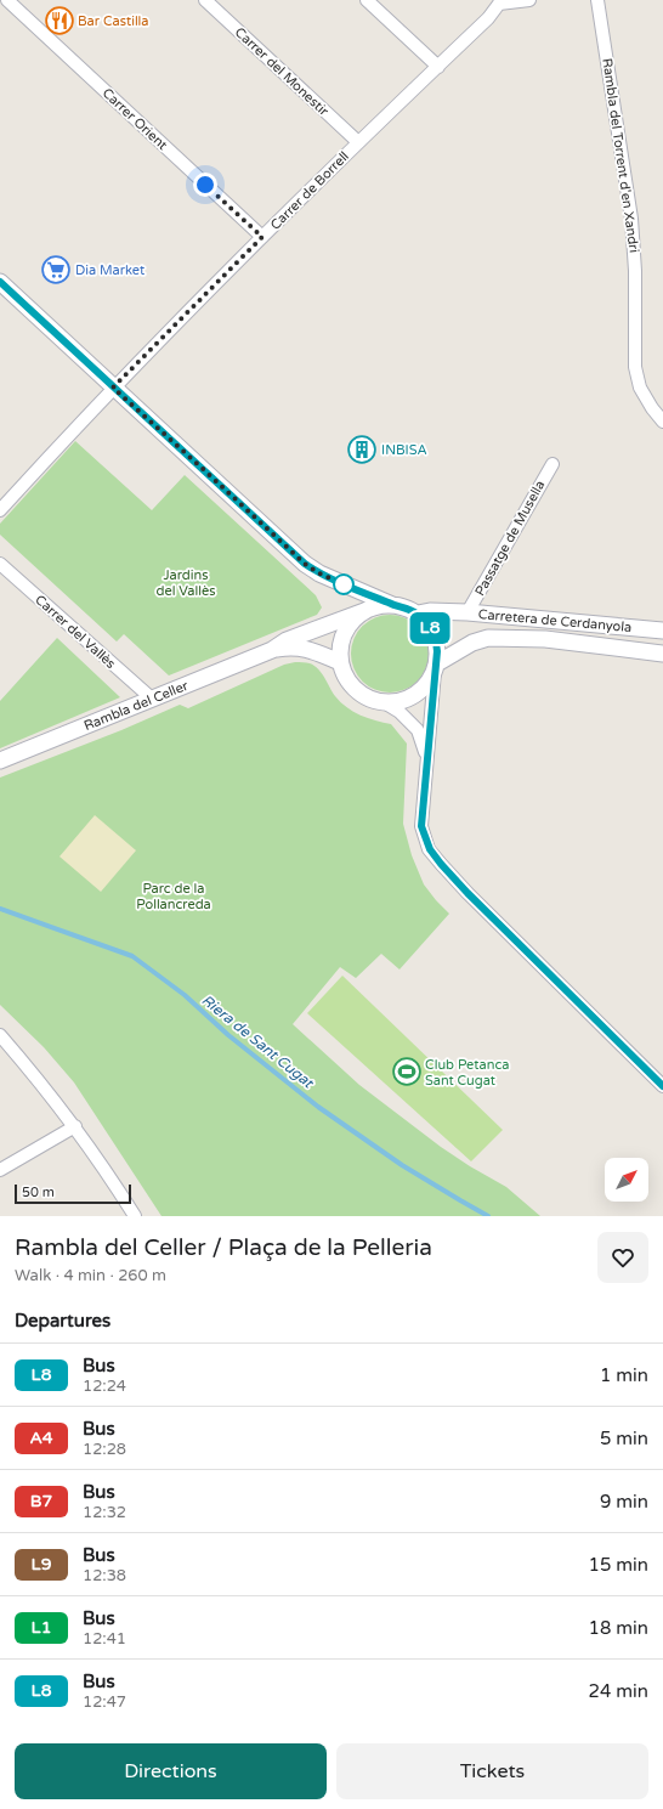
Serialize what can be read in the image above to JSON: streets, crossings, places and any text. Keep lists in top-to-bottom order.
{
  "streets": {
    "street": [
      "Carrer del Monestir",
      "Carrer Orient",
      "Rambla del Torrent d'en Xandri",
      "Carrer de Borrell",
      "Passatge de Musella",
      "Carretera de Cerdanyola",
      "Carrer del Vallès",
      "Rambla del Celler"
    ]
  },
  "crossings": [
    ["Carrer del Monestir", "Carrer de Borrell"],
    ["Carrer Orient", "Carrer de Borrell"],
    ["Passatge de Musella", "Carretera de Cerdanyola"],
    ["Carretera de Cerdanyola", "Rambla del Celler"],
    ["Carrer del Vallès", "Rambla del Celler"]
  ],
  "water": ["Riera de Sant Cugat"],
  "parks": ["Jardins del Vallès", "Parc de la Pollancreda"],
  "places": {
    "restaurant": ["Bar Castilla"],
    "supermarket": ["Dia Market"],
    "building": ["INBISA"],
    "sports": ["Club Petanca Sant Cugat"]
  },
  "lines": ["bus line L8"],
  "scale_bar": "50 m",
  "north": "top right",
  "page": {
    "on_map": "L8",
    "scale": "50 m",
    "heading": [
      ["Rambla del Celler / Plaça de la Pelleria", "Walk · 4 min · 260 m"],
      "Departures"
    ],
    "list": [
      {
        "mark": "L8",
        "name": "Bus",
        "note": "12:24",
        "value": "1 min"
      },
      {
        "mark": "A4",
        "name": "Bus",
        "note": "12:28",
        "value": "5 min"
      },
      {
        "mark": "B7",
        "name": "Bus",
        "note": "12:32",
        "value": "9 min"
      },
      {
        "mark": "L9",
        "name": "Bus",
        "note": "12:38",
        "value": "15 min"
      },
      {
        "mark": "L1",
        "name": "Bus",
        "note": "12:41",
        "value": "18 min"
      },
      {
        "mark": "L8",
        "name": "Bus",
        "note": "12:47",
        "value": "24 min"
      }
    ],
    "buttons": ["Directions", "Tickets"]
  }
}
